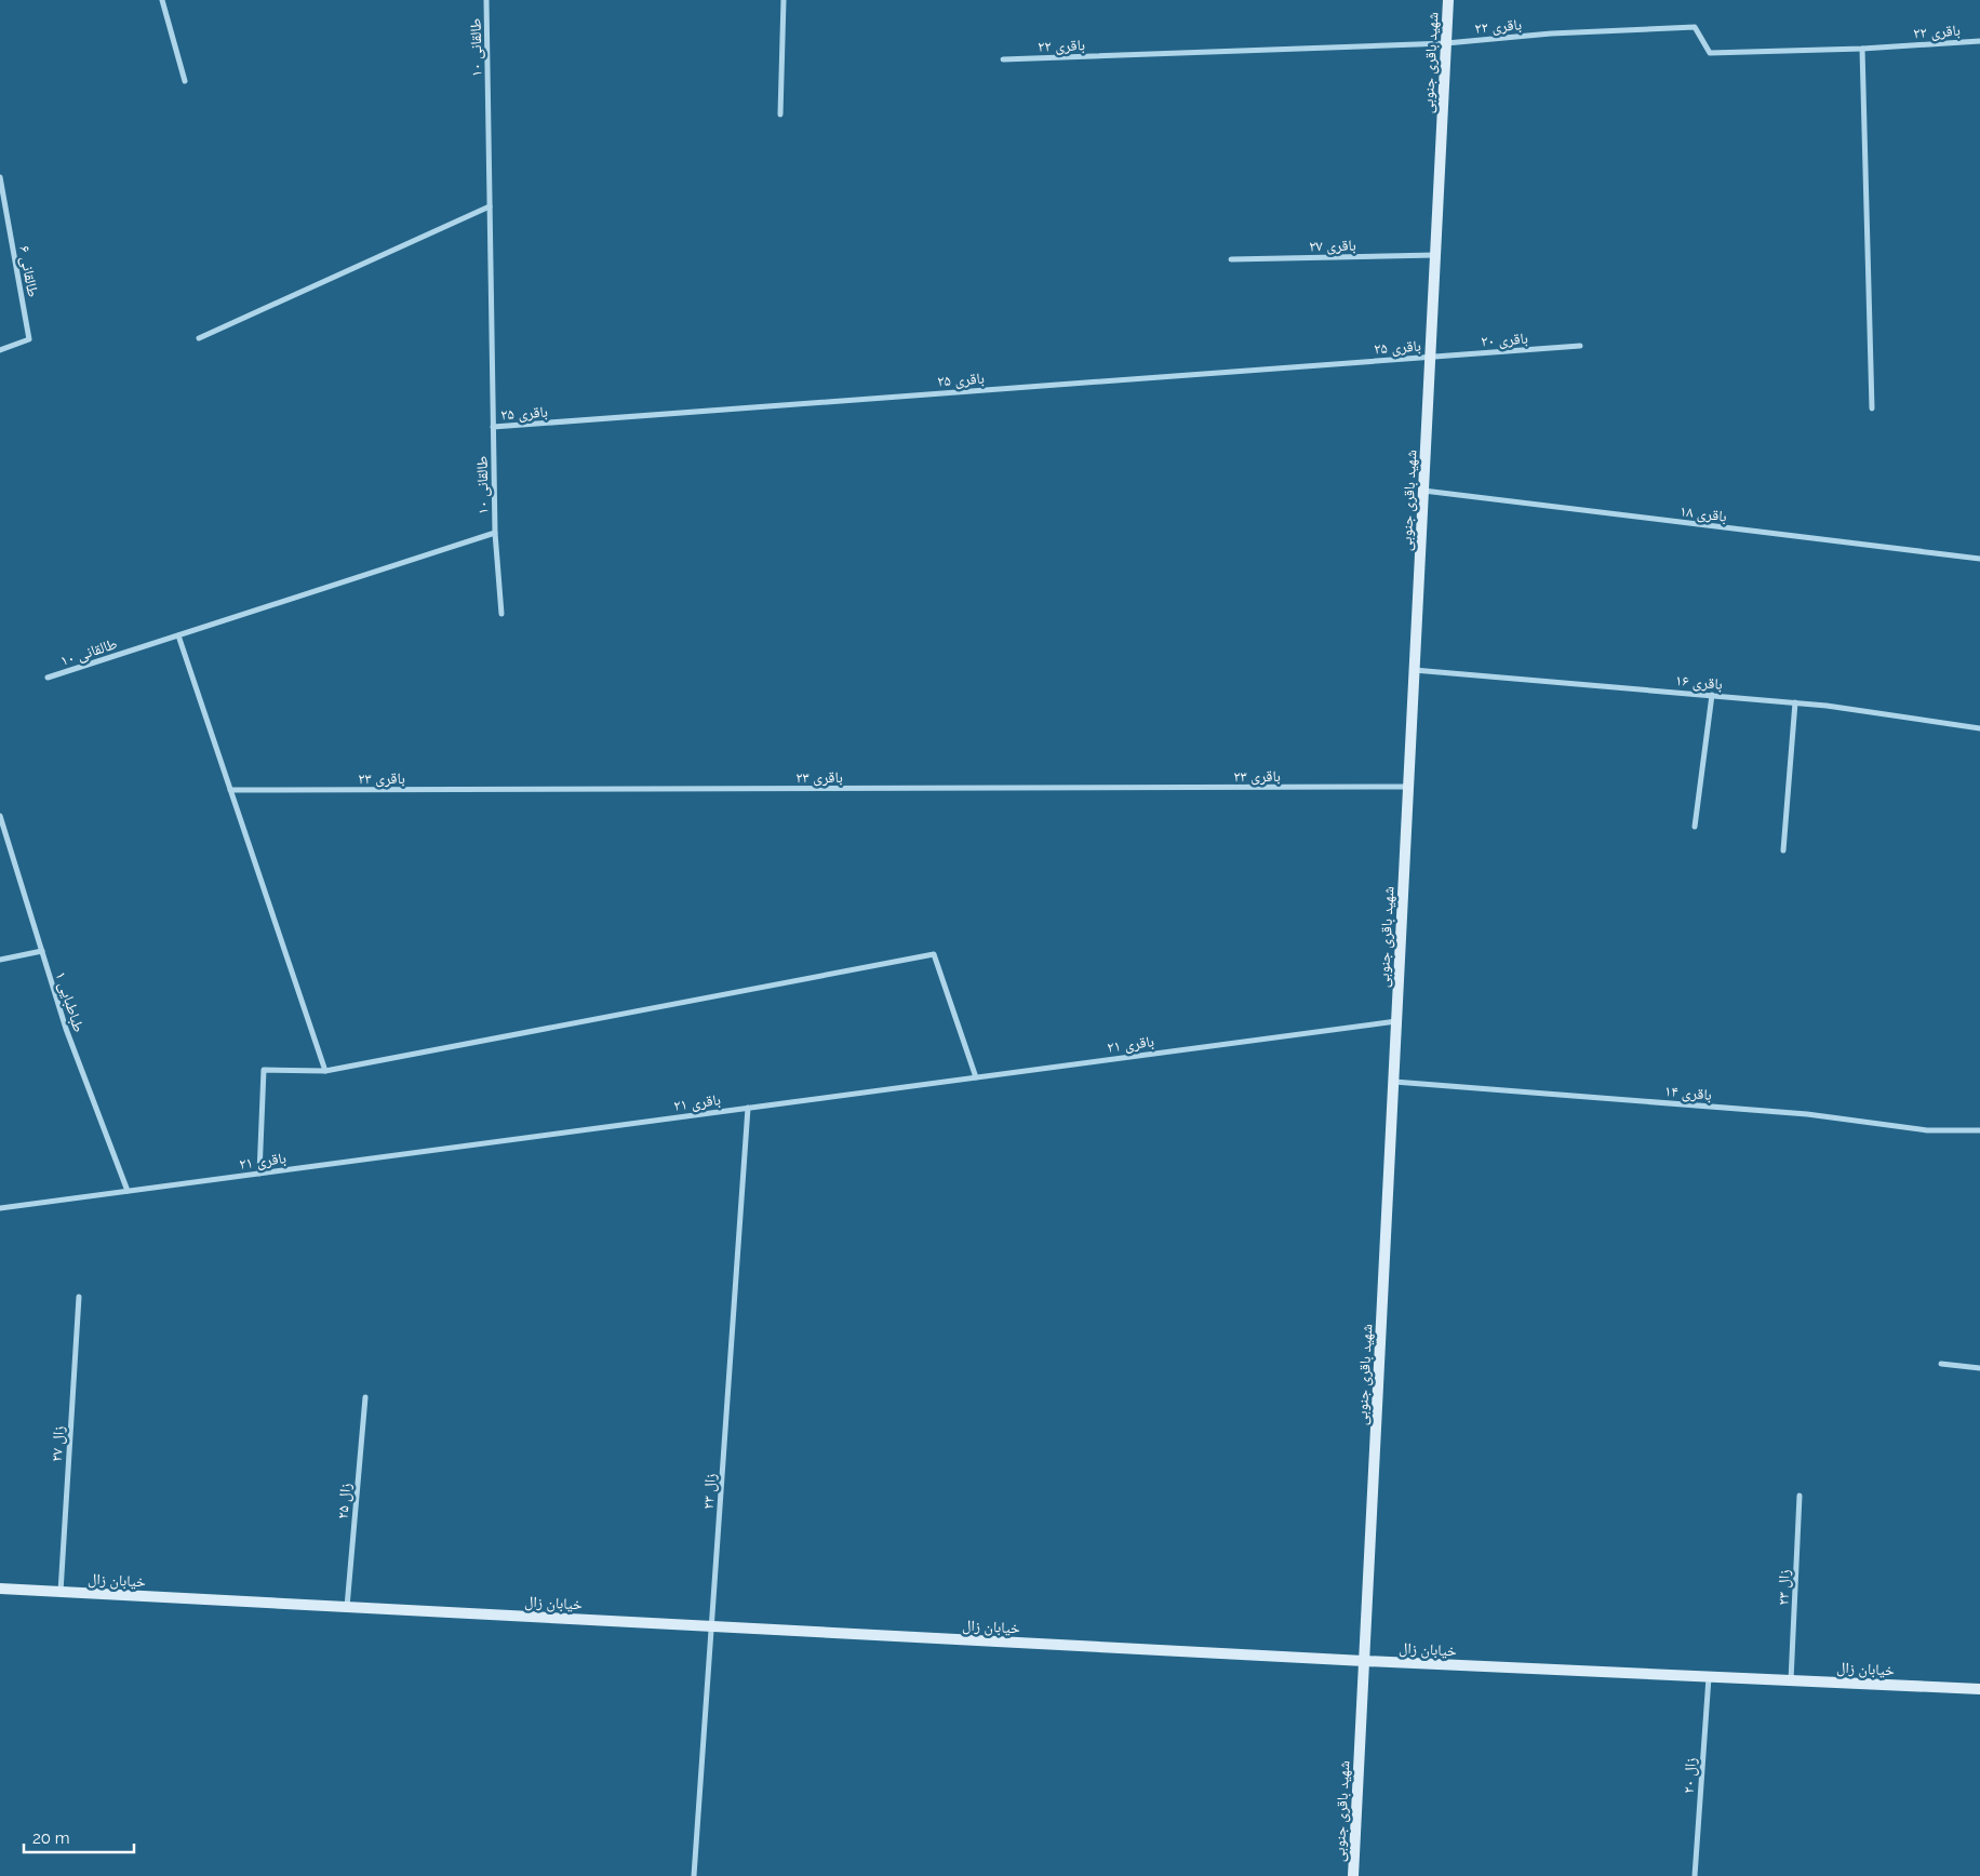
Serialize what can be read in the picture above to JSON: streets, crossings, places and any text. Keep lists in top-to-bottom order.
{
  "streets": {
    "street": [
      "باقری ۲۲",
      "طالقانی ۱۰",
      "شهید باقری جنوبی",
      "باقری ۲۷",
      "طالقانی ۶",
      "باقری ۲۰",
      "باقری ۲۵",
      "باقری ۱۸",
      "باقری ۱۶",
      "باقری ۲۳",
      "طباطبایی ۱",
      "باقری ۲۱",
      "باقری ۱۴",
      "زال ۲۷",
      "زال ۲۳",
      "زال ۲۵",
      "خیابان زال",
      "زال ۲۰"
    ]
  },
  "crossings": [
    ["باقری ۲۲", "شهید باقری جنوبی"],
    ["طالقانی ۱۰", "باقری ۲۵"],
    ["شهید باقری جنوبی", "باقری ۲۷"],
    ["شهید باقری جنوبی", "باقری ۲۰"],
    ["شهید باقری جنوبی", "باقری ۲۵"],
    ["شهید باقری جنوبی", "باقری ۱۸"],
    ["شهید باقری جنوبی", "باقری ۱۶"],
    ["شهید باقری جنوبی", "باقری ۲۳"],
    ["شهید باقری جنوبی", "باقری ۲۱"],
    ["شهید باقری جنوبی", "باقری ۱۴"],
    ["شهید باقری جنوبی", "خیابان زال"],
    ["باقری ۲۰", "باقری ۲۵"],
    ["طباطبایی ۱", "باقری ۲۱"],
    ["باقری ۲۱", "زال ۲۳"],
    ["زال ۲۷", "خیابان زال"],
    ["زال ۲۳", "خیابان زال"],
    ["زال ۲۵", "خیابان زال"],
    ["خیابان زال", "زال ۲۰"]
  ],
  "scale_bar": "20 m"
}
